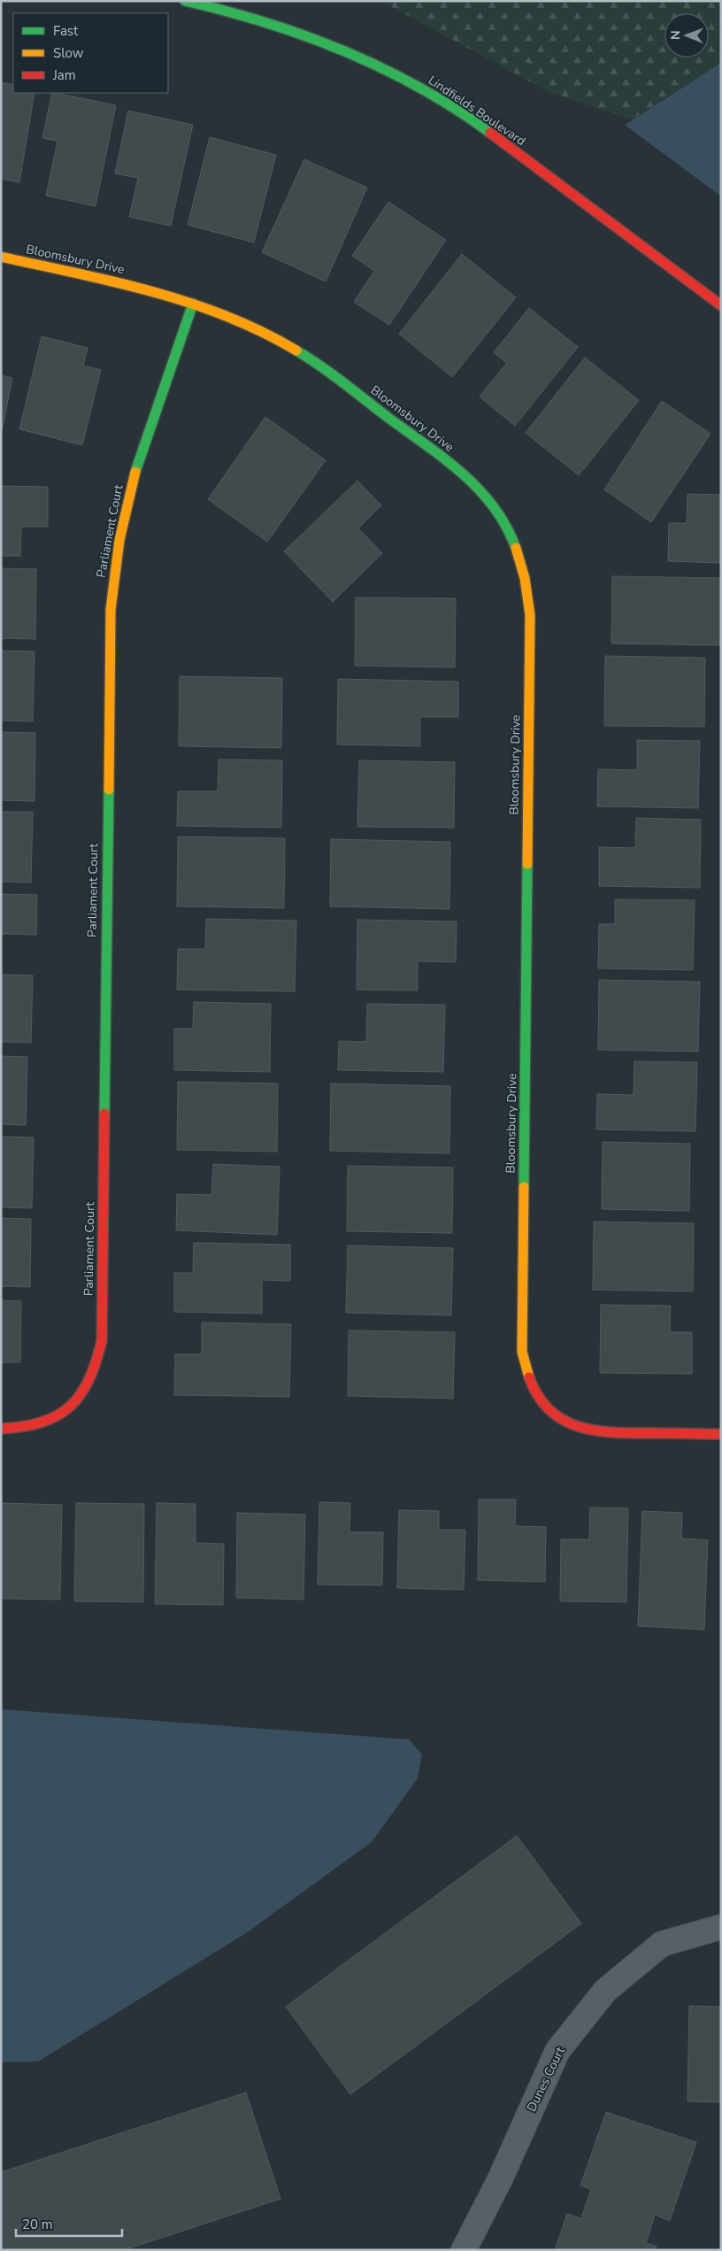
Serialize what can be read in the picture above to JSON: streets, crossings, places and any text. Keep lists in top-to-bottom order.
{
  "streets": {
    "street": [
      "Lindfields Boulevard",
      "Bloomsbury Drive",
      "Parliament Court",
      "Dunes Court"
    ]
  },
  "crossings": [
    ["Bloomsbury Drive", "Parliament Court"]
  ],
  "legend": ["Fast", "Slow", "Jam"],
  "scale_bar": "20 m",
  "north": "left"
}
